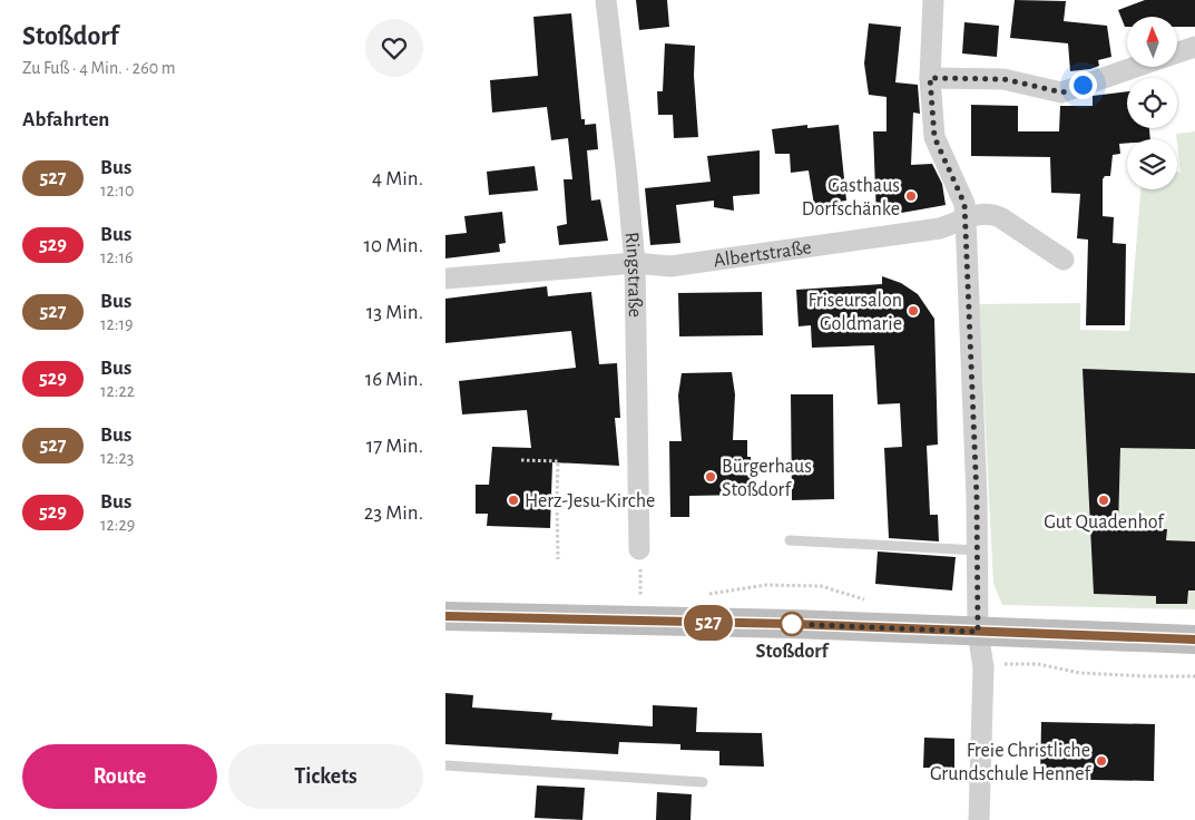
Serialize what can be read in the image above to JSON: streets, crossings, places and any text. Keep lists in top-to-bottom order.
{
  "streets": {
    "street": ["Albertstraße", "Ringstraße"]
  },
  "crossings": [
    ["Albertstraße", "Ringstraße"]
  ],
  "places": [
    "Gasthaus Dorfschänke",
    "Friseursalon Goldmarie",
    "Bürgerhaus Stoßdorf",
    "Herz-Jesu-Kirche",
    "Gut Quadenhof",
    "Stoßdorf",
    "Freie Christliche Grundschule Hennef"
  ],
  "lines": ["bus line 527"],
  "north": "top",
  "page": {
    "heading": [
      ["Stoßdorf", "Zu Fuß · 4 Min. · 260 m"],
      "Abfahrten"
    ],
    "on_map": "527",
    "list": [
      {
        "mark": "527",
        "name": "Bus",
        "note": "12:10",
        "value": "4 Min."
      },
      {
        "mark": "529",
        "name": "Bus",
        "note": "12:16",
        "value": "10 Min."
      },
      {
        "mark": "527",
        "name": "Bus",
        "note": "12:19",
        "value": "13 Min."
      },
      {
        "mark": "529",
        "name": "Bus",
        "note": "12:22",
        "value": "16 Min."
      },
      {
        "mark": "527",
        "name": "Bus",
        "note": "12:23",
        "value": "17 Min."
      },
      {
        "mark": "529",
        "name": "Bus",
        "note": "12:29",
        "value": "23 Min."
      }
    ],
    "buttons": ["Route", "Tickets"]
  }
}
